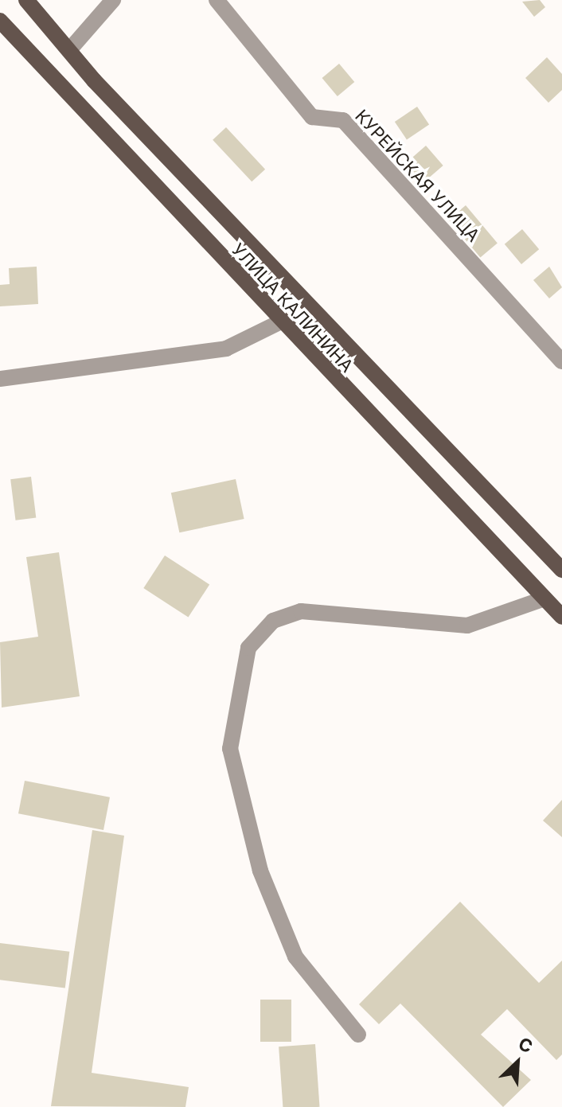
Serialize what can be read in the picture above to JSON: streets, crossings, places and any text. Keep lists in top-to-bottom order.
{
  "streets": {
    "main road": ["УЛИЦА КАЛИНИНА"],
    "street": ["КУРЕЙСКАЯ УЛИЦА"]
  },
  "north": "top right"
}
